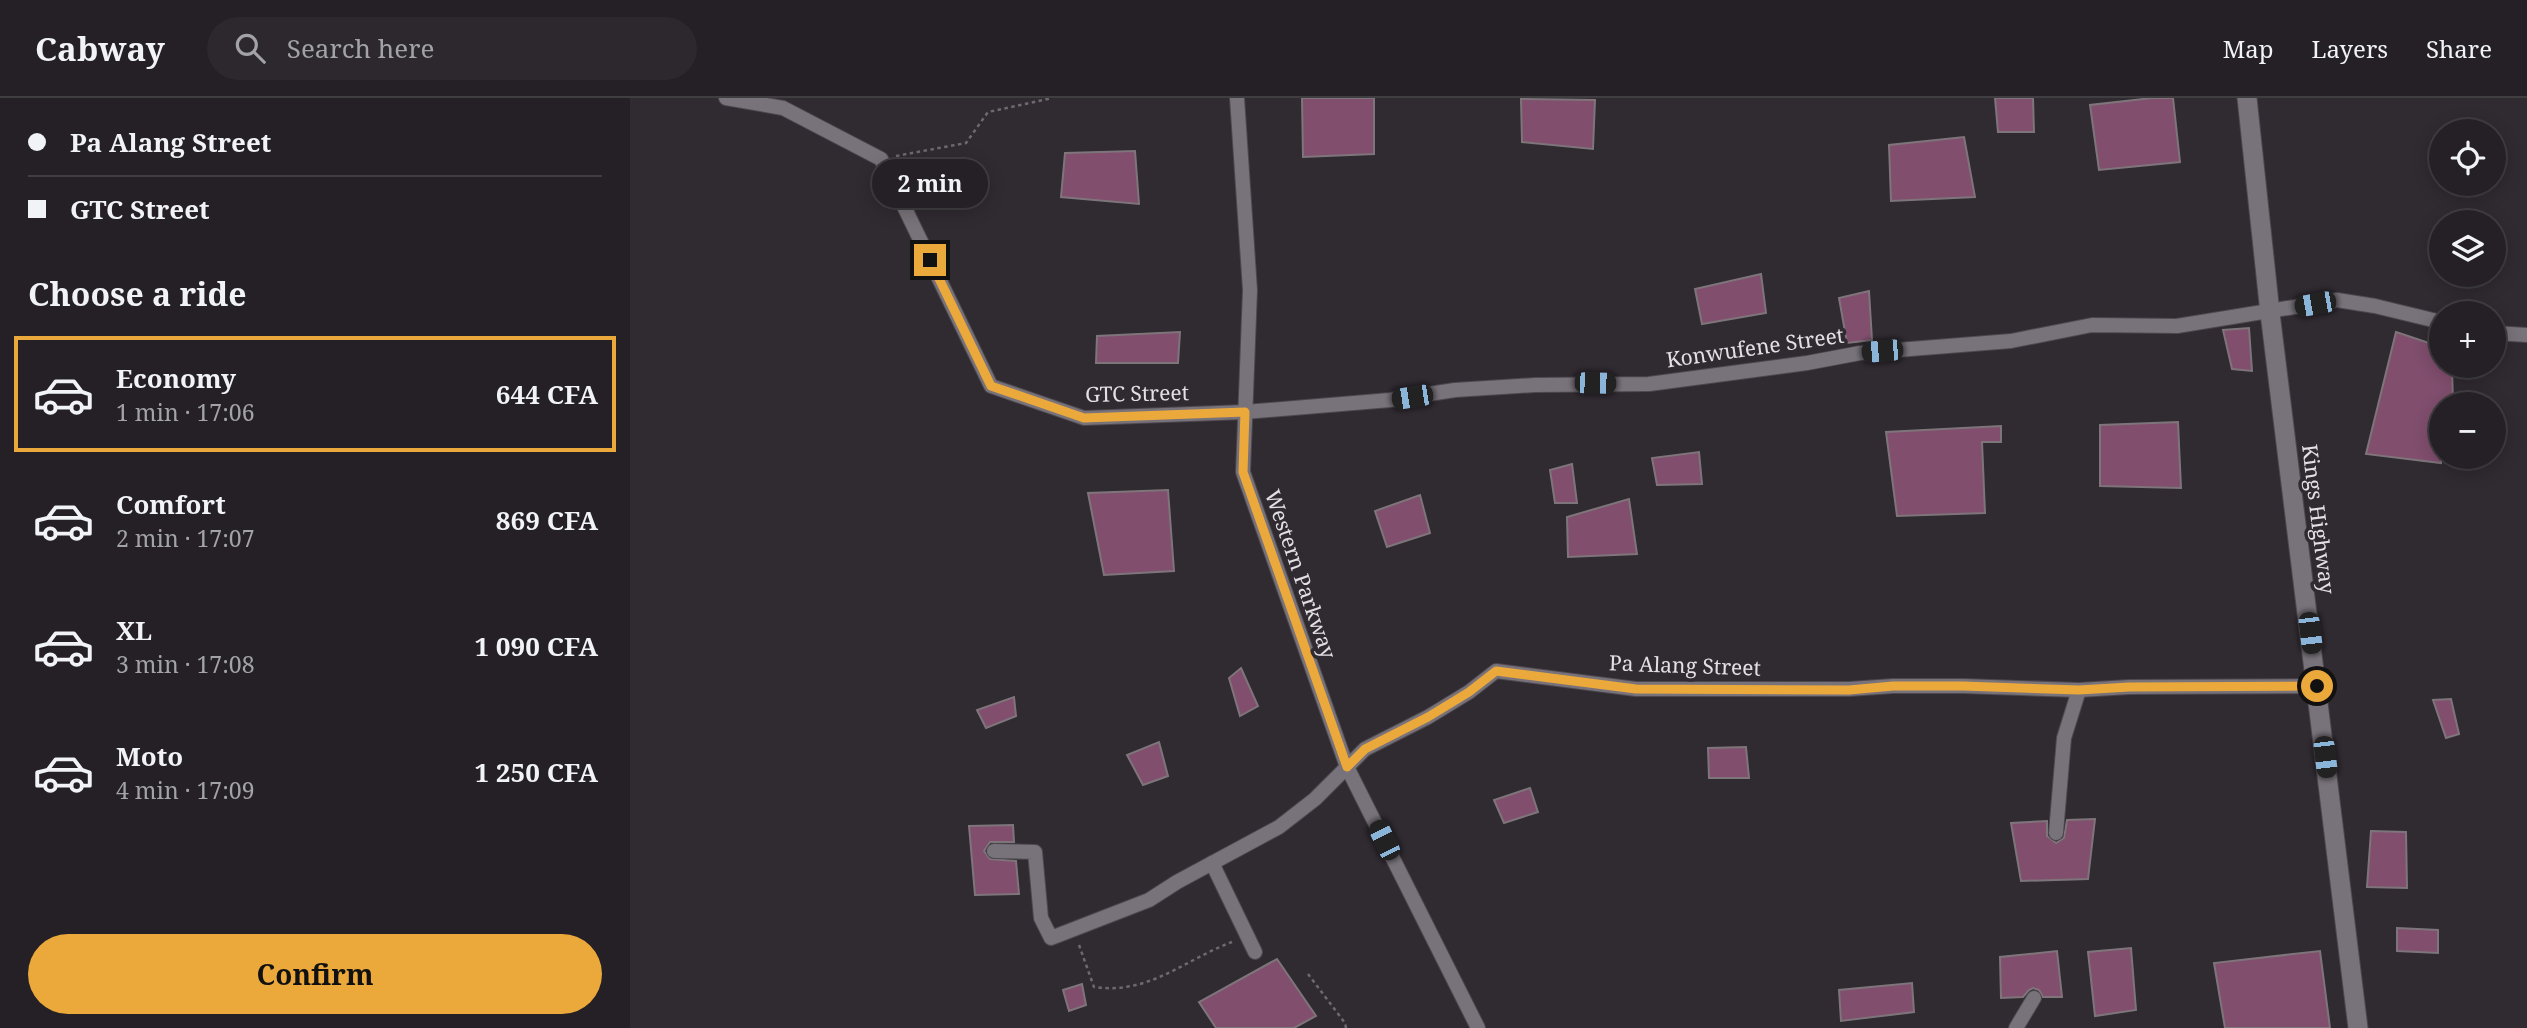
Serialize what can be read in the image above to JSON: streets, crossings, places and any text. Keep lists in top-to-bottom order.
{
  "streets": {
    "street": [
      "Konwufene Street",
      "GTC Street",
      "Kings Highway",
      "Western Parkway",
      "Pa Alang Street"
    ]
  },
  "crossings": [
    ["Konwufene Street", "GTC Street"],
    ["Konwufene Street", "Kings Highway"],
    ["Konwufene Street", "Western Parkway"],
    ["GTC Street", "Western Parkway"],
    ["Kings Highway", "Pa Alang Street"],
    ["Western Parkway", "Pa Alang Street"]
  ],
  "page": {
    "header": "Cabway",
    "search": "Search here",
    "nav": ["Map", "Layers", "Share"],
    "banner": ["Pa Alang Street", "GTC Street"],
    "map_buttons": ["+", "−"],
    "bubble": "2 min",
    "heading": "Choose a ride",
    "list": [
      {
        "name": "Economy",
        "note": "1 min · 17:06",
        "value": "644 CFA"
      },
      {
        "name": "Comfort",
        "note": "2 min · 17:07",
        "value": "869 CFA"
      },
      {
        "name": "XL",
        "note": "3 min · 17:08",
        "value": "1 090 CFA"
      },
      {
        "name": "Moto",
        "note": "4 min · 17:09",
        "value": "1 250 CFA"
      }
    ],
    "buttons": "Confirm"
  }
}
